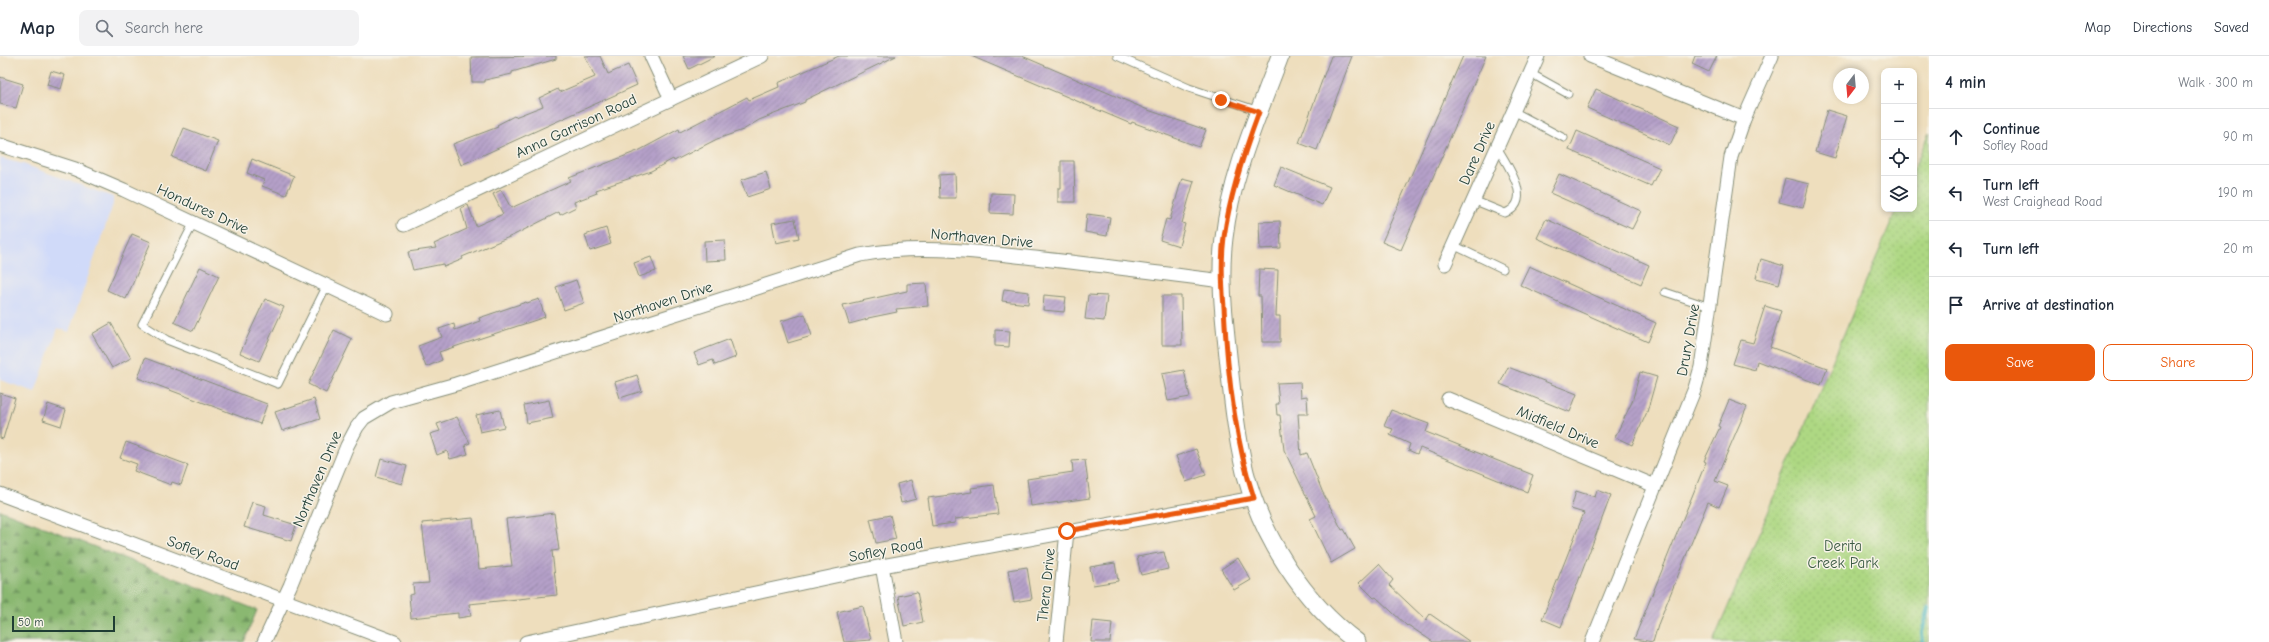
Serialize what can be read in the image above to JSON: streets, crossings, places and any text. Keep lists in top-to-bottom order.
{
  "streets": {
    "street": [
      "Anna Garrison Road",
      "Dare Drive",
      "Hondures Drive",
      "Northaven Drive",
      "Drury Drive",
      "Midfield Drive",
      "Sofley Road",
      "Thera Drive"
    ]
  },
  "crossings": [
    ["Northaven Drive", "Sofley Road"],
    ["Drury Drive", "Midfield Drive"],
    ["Sofley Road", "Thera Drive"]
  ],
  "parks": ["Derita Creek Park"],
  "scale_bar": "50 m",
  "north": "bottom",
  "page": {
    "header": "Map",
    "search": "Search here",
    "nav": ["Map", "Directions", "Saved"],
    "heading": ["4 min", "Walk · 300 m"],
    "map_buttons": ["+", "−"],
    "list": [
      ["Continue", "Sofley Road", "90 m"],
      ["Turn left", "West Craighead Road", "190 m"],
      ["Turn left", "20 m"],
      "Arrive at destination"
    ],
    "buttons": ["Save", "Share"],
    "scale": "50 m"
  }
}
